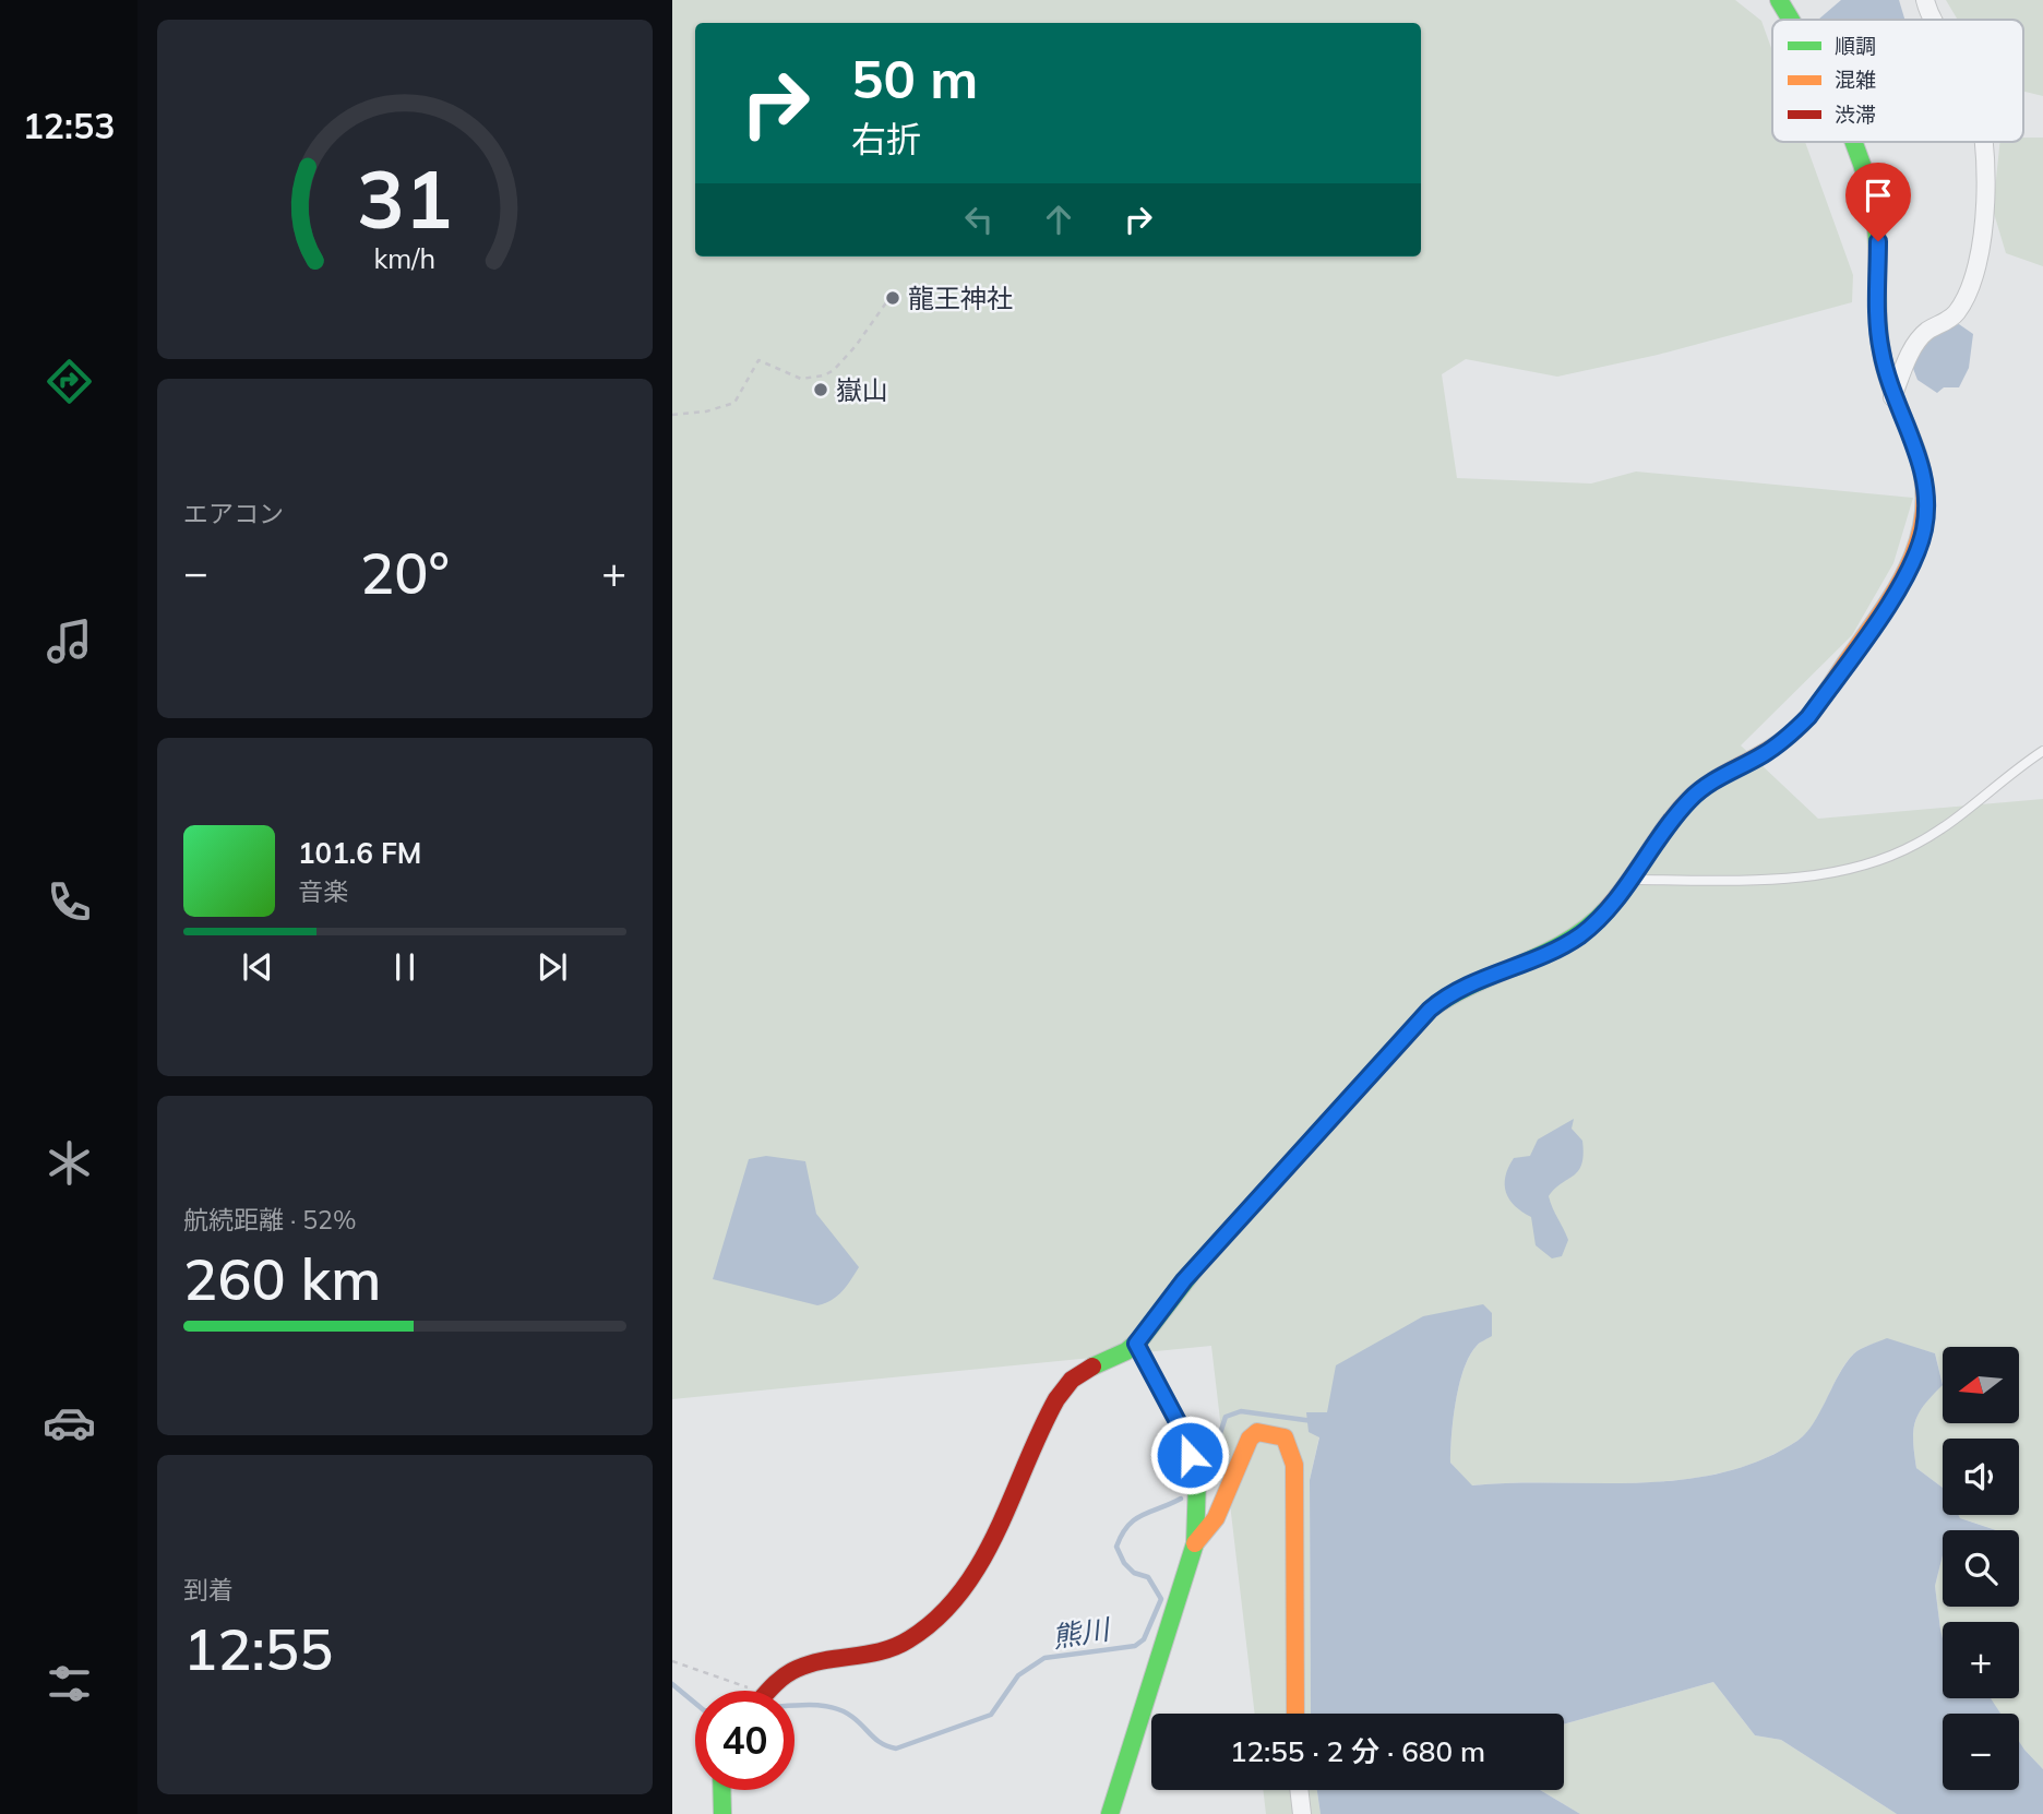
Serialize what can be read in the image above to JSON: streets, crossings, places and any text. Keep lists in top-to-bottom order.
{
  "water": ["熊川"],
  "places": ["龍王神社", "嶽山"],
  "legend": ["順調", "混雑", "渋滞"],
  "north": "left",
  "page": {
    "tabs": "12:53",
    "turn": ["50 m", "右折"],
    "tile": [
      "エアコン",
      ["航続距離 · 52%", "260 km"],
      ["到着", "12:55"]
    ],
    "heat": ["−", "20°", "+"],
    "song": ["101.6 FM", "音楽"],
    "map_buttons": ["+", "−"],
    "limit": "40",
    "trip": "12:55 · 2 分 · 680 m",
    "gauge": ["31", "km/h"]
  }
}
